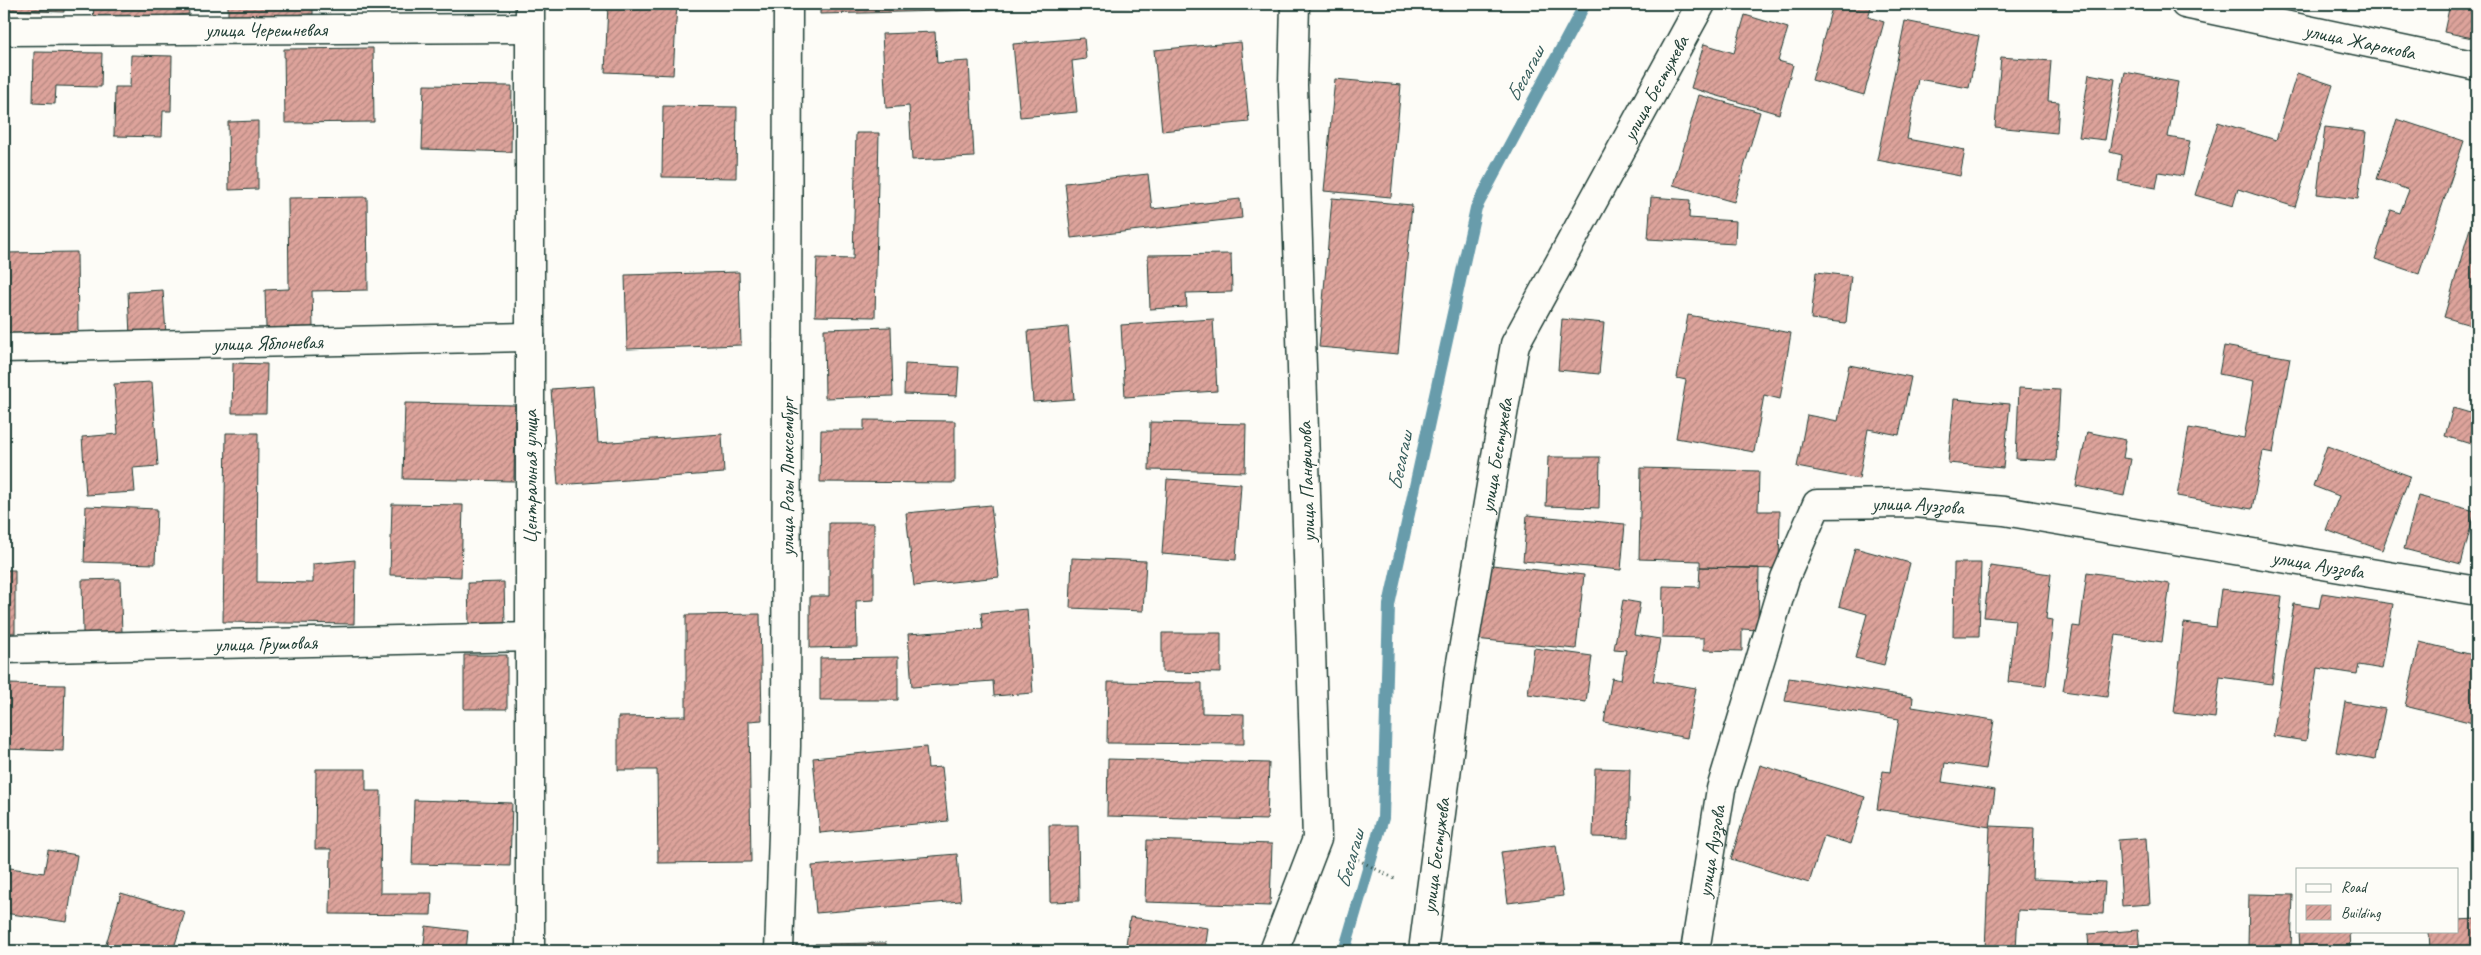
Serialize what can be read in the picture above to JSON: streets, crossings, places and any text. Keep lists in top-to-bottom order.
{
  "streets": {
    "street": [
      "улица Черешневая",
      "улица Жарокова",
      "улица Бестужева",
      "улица Яблоневая",
      "Центральная улица",
      "улица Розы Люксембург",
      "улица Панфилова",
      "улица Ауэзова",
      "улица Грушовая"
    ]
  },
  "crossings": [
    ["улица Черешневая", "Центральная улица"],
    ["улица Яблоневая", "Центральная улица"],
    ["Центральная улица", "улица Грушовая"]
  ],
  "water": ["Бесагаш"],
  "legend": ["Road", "Building"]
}
